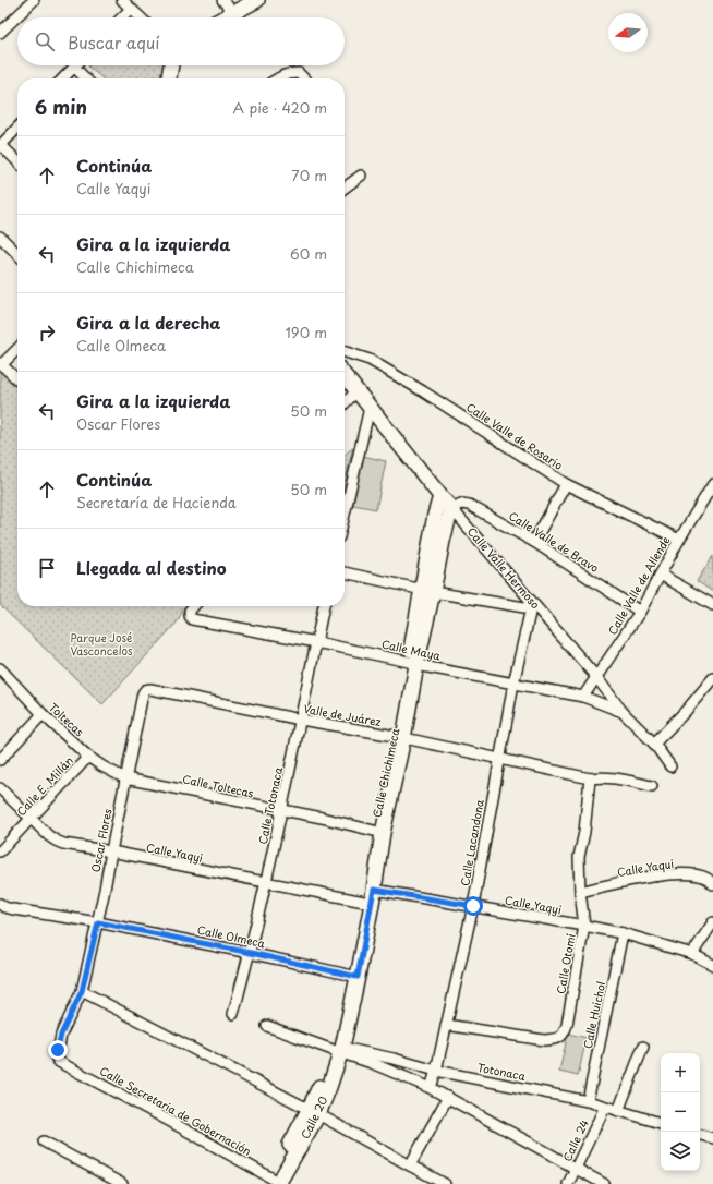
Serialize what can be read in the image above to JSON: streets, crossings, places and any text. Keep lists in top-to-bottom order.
{
  "streets": {
    "main road": ["Calle Valle Hermoso", "Calle Chichimeca", "Calle 20"],
    "street": [
      "Calle Valle de Rosario",
      "Calle Valle de Bravo",
      "Calle Valle de Allende",
      "Calle Maya",
      "Valle de Juárez",
      "Toltecas",
      "Calle E. Millán",
      "Calle Toltecas",
      "Calle Totonaca",
      "Oscar Flores",
      "Calle Lacandona",
      "Calle Yaqyi",
      "Calle Yaqui",
      "Calle Olmeca",
      "Calle Otomí",
      "Calle Huichol",
      "Totonaca",
      "Calle Secretaria de Gobernación",
      "Calle 24"
    ]
  },
  "crossings": [
    ["Calle Valle de Rosario", "Calle Valle de Allende"],
    ["Calle Valle de Bravo", "Calle Valle Hermoso"],
    ["Calle Valle de Bravo", "Calle Valle de Allende"],
    ["Calle Valle de Bravo", "Calle Chichimeca"],
    ["Calle Valle Hermoso", "Calle Valle de Allende"],
    ["Calle Valle Hermoso", "Calle Maya"],
    ["Calle Valle Hermoso", "Calle Chichimeca"],
    ["Calle Valle Hermoso", "Calle Lacandona"],
    ["Calle Valle de Allende", "Calle Maya"],
    ["Calle Maya", "Calle Chichimeca"],
    ["Calle Maya", "Calle Totonaca"],
    ["Calle Maya", "Calle Lacandona"],
    ["Valle de Juárez", "Calle Chichimeca"],
    ["Valle de Juárez", "Calle Totonaca"],
    ["Valle de Juárez", "Oscar Flores"],
    ["Valle de Juárez", "Calle Lacandona"],
    ["Valle de Juárez", "Calle Otomí"],
    ["Toltecas", "Calle E. Millán"],
    ["Toltecas", "Calle Toltecas"],
    ["Toltecas", "Oscar Flores"],
    ["Calle Chichimeca", "Calle Toltecas"],
    ["Calle Chichimeca", "Calle Yaqyi"],
    ["Calle Chichimeca", "Calle Olmeca"],
    ["Calle Chichimeca", "Totonaca"],
    ["Calle Chichimeca", "Calle 20"],
    ["Calle E. Millán", "Calle Yaqyi"],
    ["Calle Toltecas", "Calle Totonaca"],
    ["Calle Toltecas", "Oscar Flores"],
    ["Calle Totonaca", "Calle Yaqyi"],
    ["Calle Totonaca", "Calle Olmeca"],
    ["Oscar Flores", "Calle Yaqyi"],
    ["Oscar Flores", "Calle Olmeca"],
    ["Oscar Flores", "Calle Secretaria de Gobernación"],
    ["Calle Lacandona", "Calle Yaqyi"],
    ["Calle Lacandona", "Calle Otomí"],
    ["Calle Lacandona", "Totonaca"],
    ["Calle Yaqyi", "Calle Otomí"],
    ["Calle Yaqui", "Calle Otomí"],
    ["Calle Huichol", "Totonaca"],
    ["Totonaca", "Calle 20"],
    ["Totonaca", "Calle 24"],
    ["Calle Secretaria de Gobernación", "Calle 20"]
  ],
  "parks": ["Parque José Vasconcelos"],
  "north": "left",
  "page": {
    "search": "Buscar aquí",
    "heading": ["6 min", "A pie · 420 m"],
    "list": [
      ["Continúa", "Calle Yaqyi", "70 m"],
      ["Gira a la izquierda", "Calle Chichimeca", "60 m"],
      ["Gira a la derecha", "Calle Olmeca", "190 m"],
      ["Gira a la izquierda", "Oscar Flores", "50 m"],
      ["Continúa", "Secretaría de Hacienda", "50 m"],
      "Llegada al destino"
    ],
    "map_buttons": ["+", "−"]
  }
}
